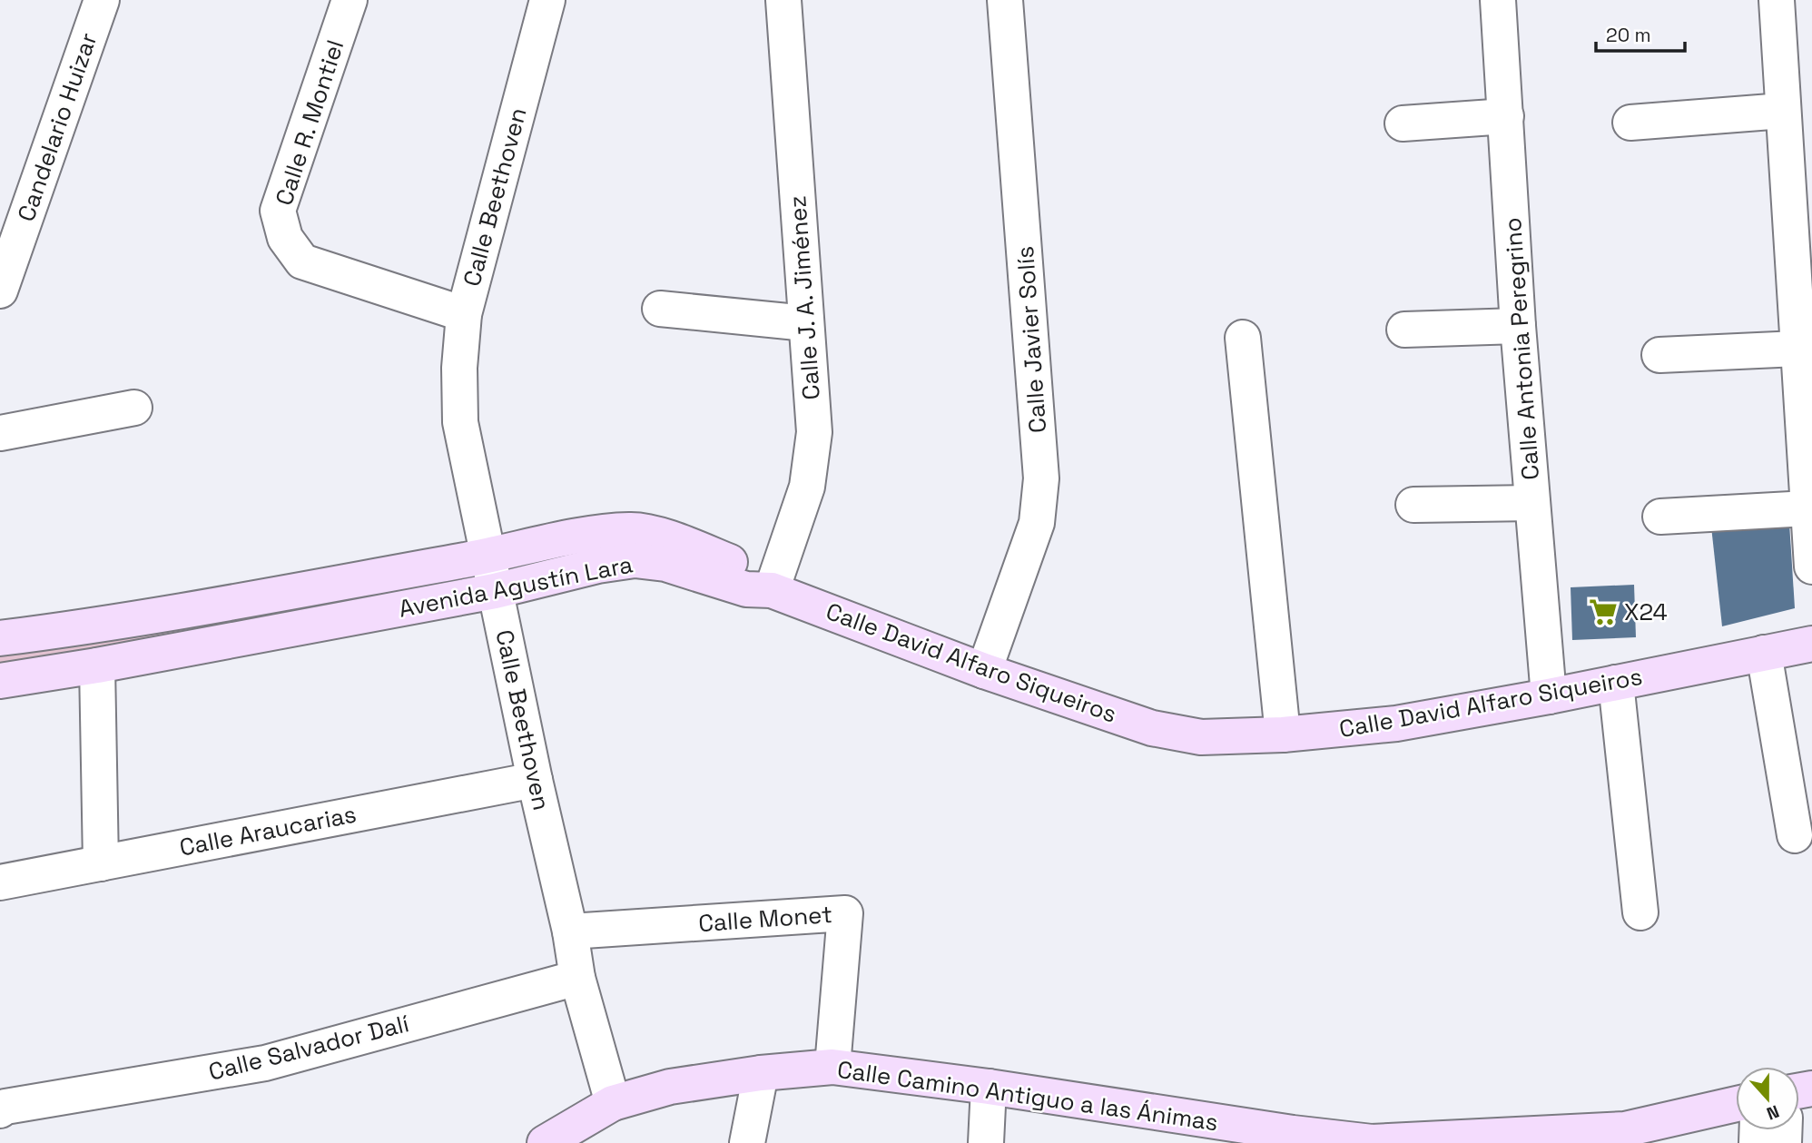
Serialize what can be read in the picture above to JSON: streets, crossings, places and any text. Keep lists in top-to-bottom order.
{
  "streets": {
    "main road": ["Avenida Agustín Lara", "Calle David Alfaro Siqueiros", "Calle Camino Antiguo a las Ánimas"],
    "street": [
      "Calle R. Montiel",
      "Candelario Huizar",
      "Calle Beethoven",
      "Calle J. A. Jiménez",
      "Calle Javier Solís",
      "Calle Antonia Peregrino",
      "Calle Araucarias",
      "Calle Monet",
      "Calle Salvador Dalí"
    ]
  },
  "crossings": [
    ["Calle R. Montiel", "Calle Beethoven"],
    ["Calle Beethoven", "Avenida Agustín Lara"],
    ["Calle Beethoven", "Calle Araucarias"],
    ["Calle Beethoven", "Calle Monet"],
    ["Calle Beethoven", "Calle Salvador Dalí"],
    ["Calle Beethoven", "Calle Camino Antiguo a las Ánimas"],
    ["Calle J. A. Jiménez", "Avenida Agustín Lara"],
    ["Calle J. A. Jiménez", "Calle David Alfaro Siqueiros"],
    ["Calle Javier Solís", "Calle David Alfaro Siqueiros"],
    ["Calle Antonia Peregrino", "Calle David Alfaro Siqueiros"],
    ["Avenida Agustín Lara", "Calle David Alfaro Siqueiros"],
    ["Calle Monet", "Calle Camino Antiguo a las Ánimas"]
  ],
  "places": {
    "supermarket": ["X24"]
  },
  "scale_bar": "20 m",
  "north": "bottom"
}
